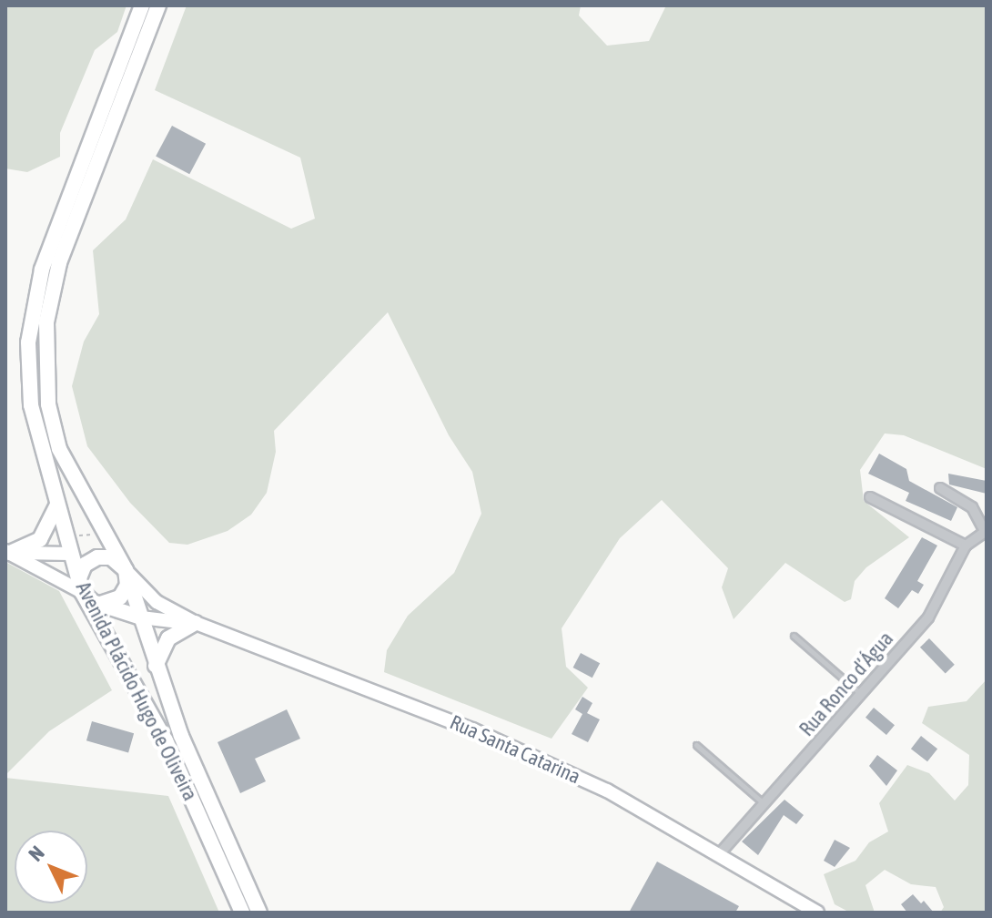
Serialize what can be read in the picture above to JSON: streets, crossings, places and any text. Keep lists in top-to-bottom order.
{
  "streets": {
    "main road": ["Avenida Plácido Hugo de Oliveira", "Rua Santa Catarina"],
    "street": ["Rua Ronco d’Água"]
  },
  "crossings": [
    ["Rua Ronco d’Água", "Rua Santa Catarina"],
    ["Avenida Plácido Hugo de Oliveira", "Rua Santa Catarina"]
  ],
  "north": "top left"
}
